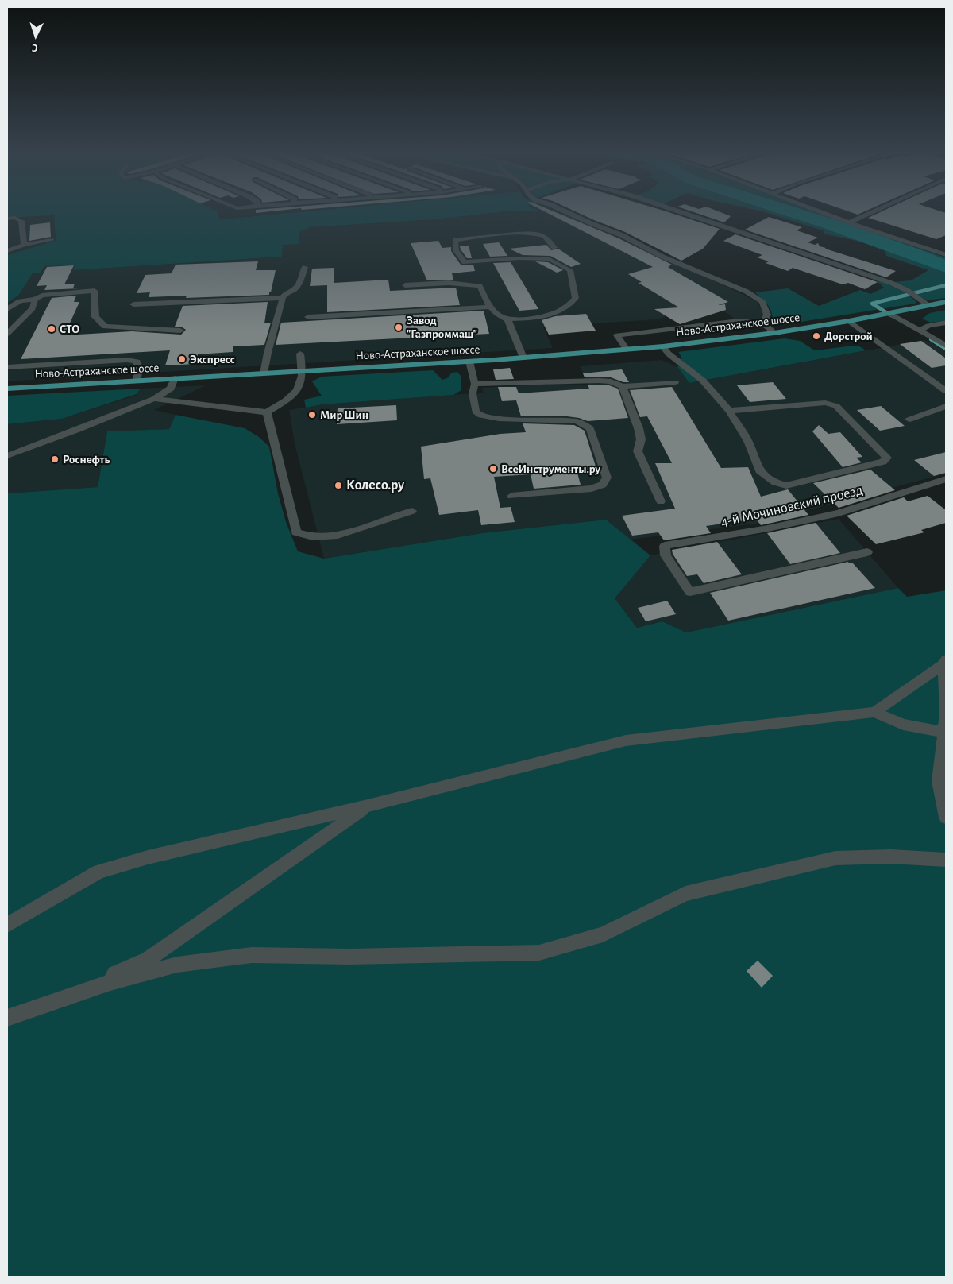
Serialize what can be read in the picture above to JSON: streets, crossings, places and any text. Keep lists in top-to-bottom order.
{
  "streets": {
    "main road": ["Ново-Астраханское шоссе"],
    "street": ["4-й Мочиновский проезд"]
  },
  "places": [
    "Завод \"Газпроммаш\"",
    "СТО",
    "Дорстрой",
    "Экспресс",
    "Мир Шин",
    "Роснефть",
    "ВсеИнструменты.ру",
    "Колесо.ру"
  ],
  "north": "bottom"
}
